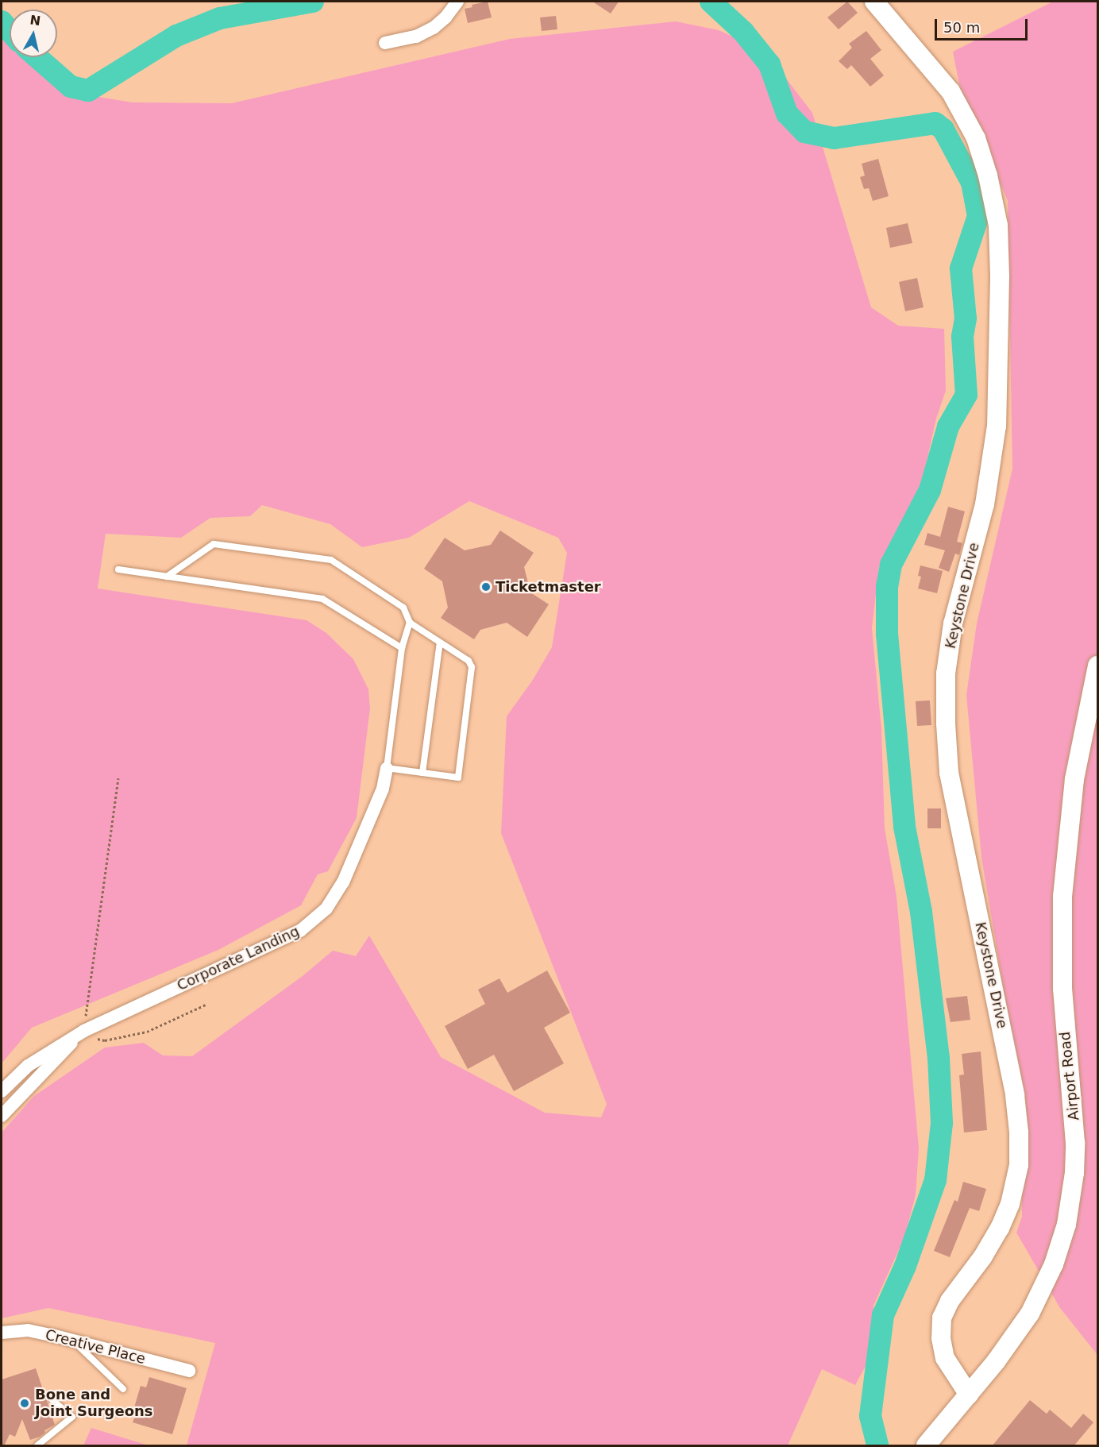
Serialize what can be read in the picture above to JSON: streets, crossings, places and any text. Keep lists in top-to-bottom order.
{
  "streets": {
    "street": [
      "Keystone Drive",
      "Corporate Landing",
      "Airport Road",
      "Creative Place"
    ]
  },
  "crossings": [
    ["Keystone Drive", "Airport Road"]
  ],
  "places": ["Ticketmaster", "Bone and Joint Surgeons"],
  "scale_bar": "50 m",
  "north": "top"
}
